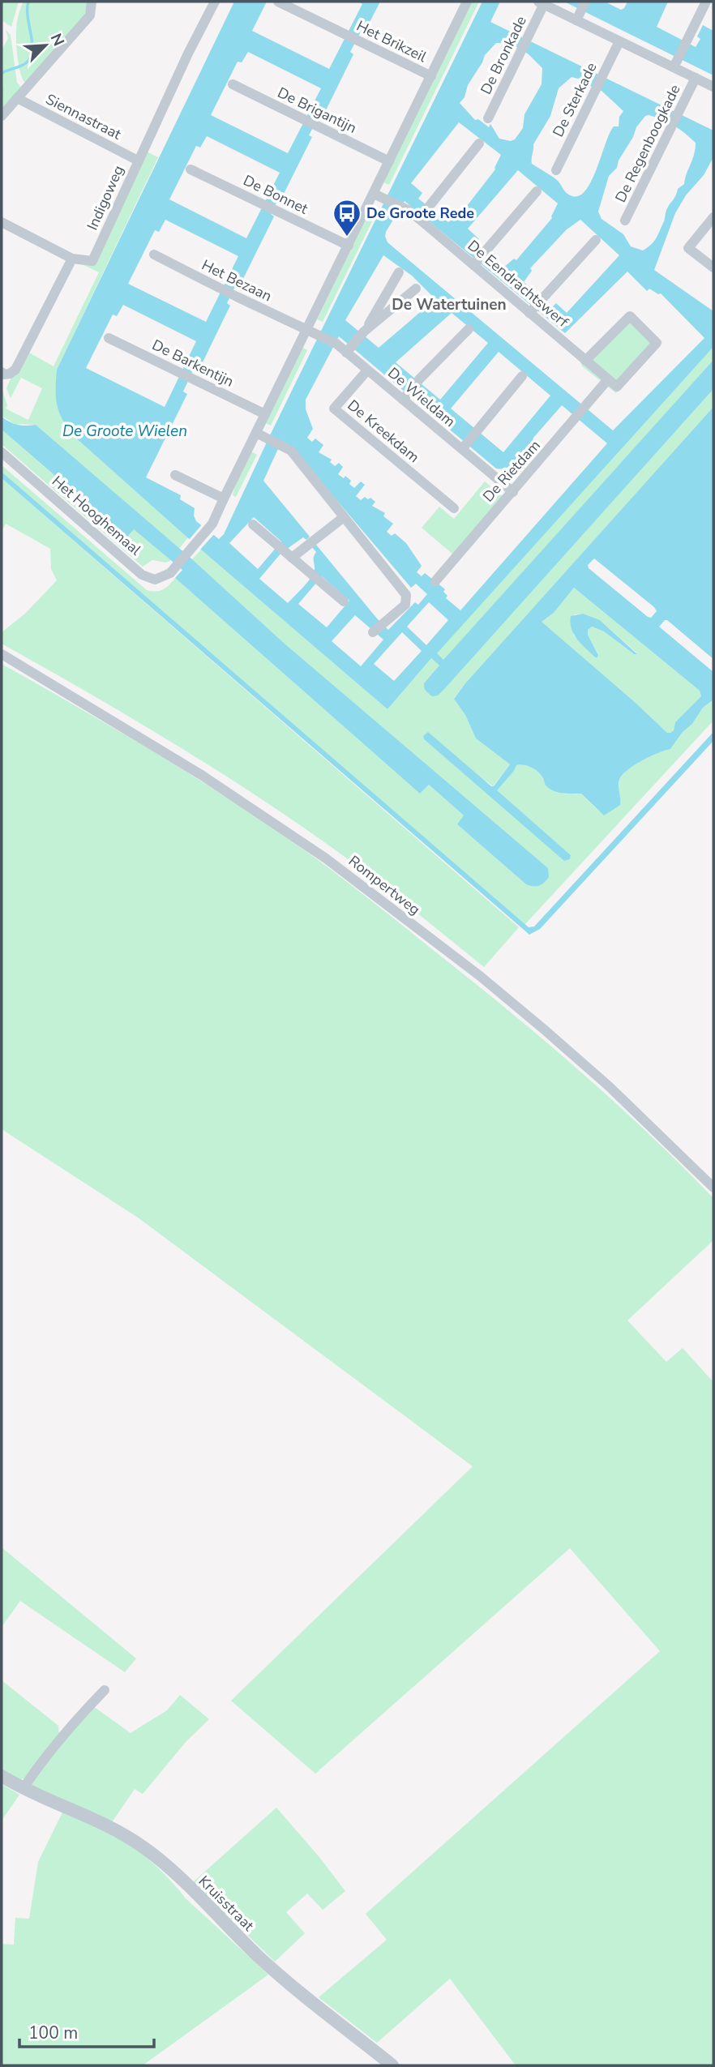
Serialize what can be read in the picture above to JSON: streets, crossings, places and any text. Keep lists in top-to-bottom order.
{
  "streets": {
    "street": [
      "Het Brikzeil",
      "De Bronkade",
      "De Sterkade",
      "De Brigantijn",
      "Siennastraat",
      "De Regenboogkade",
      "De Bonnet",
      "Indigoweg",
      "Het Bezaan",
      "De Eendrachtswerf",
      "De Barkentijn",
      "De Wieldam",
      "De Kreekdam",
      "De Rietdam",
      "Het Hooghemaal",
      "Rompertweg",
      "Kruisstraat"
    ]
  },
  "crossings": [
    ["Siennastraat", "Indigoweg"],
    ["Het Bezaan", "De Wieldam"],
    ["De Eendrachtswerf", "De Rietdam"],
    ["De Wieldam", "De Kreekdam"],
    ["De Wieldam", "De Rietdam"]
  ],
  "districts": ["De Watertuinen"],
  "water": ["De Groote Wielen"],
  "places": {
    "bus stop": ["De Groote Rede"]
  },
  "scale_bar": "100 m",
  "north": "top right"
}
